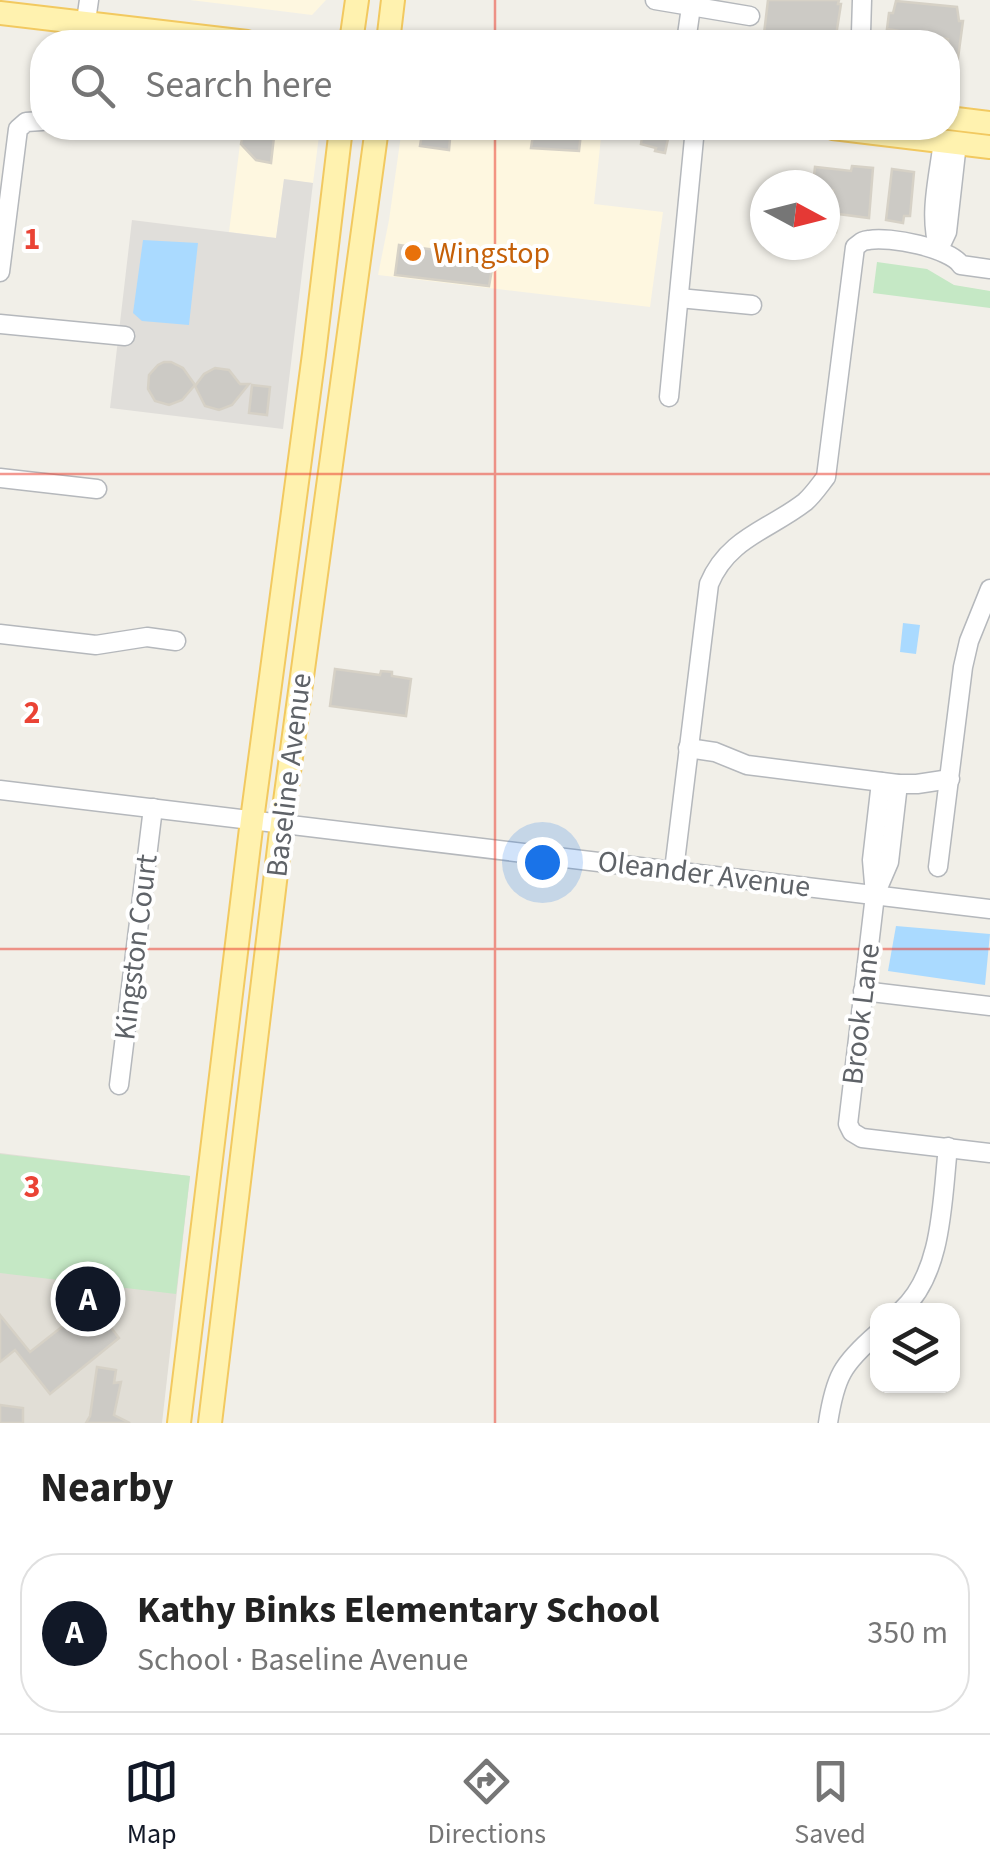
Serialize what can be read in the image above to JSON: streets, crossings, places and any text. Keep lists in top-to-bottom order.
{
  "streets": {
    "main road": ["Baseline Avenue"],
    "street": ["Oleander Avenue", "Kingston Court", "Brook Lane"]
  },
  "crossings": [
    ["Baseline Avenue", "Oleander Avenue"],
    ["Oleander Avenue", "Kingston Court"],
    ["Oleander Avenue", "Brook Lane"]
  ],
  "places": ["Wingstop"],
  "north": "right",
  "page": {
    "search": "Search here",
    "pins": "A",
    "heading": "Nearby",
    "list": [
      {
        "mark": "A",
        "name": "Kathy Binks Elementary School",
        "note": "School · Baseline Avenue",
        "value": "350 m"
      }
    ],
    "nav": ["Map", "Directions", "Saved"]
  },
  "grid": {
    "rows": ["1", "2", "3"]
  }
}
